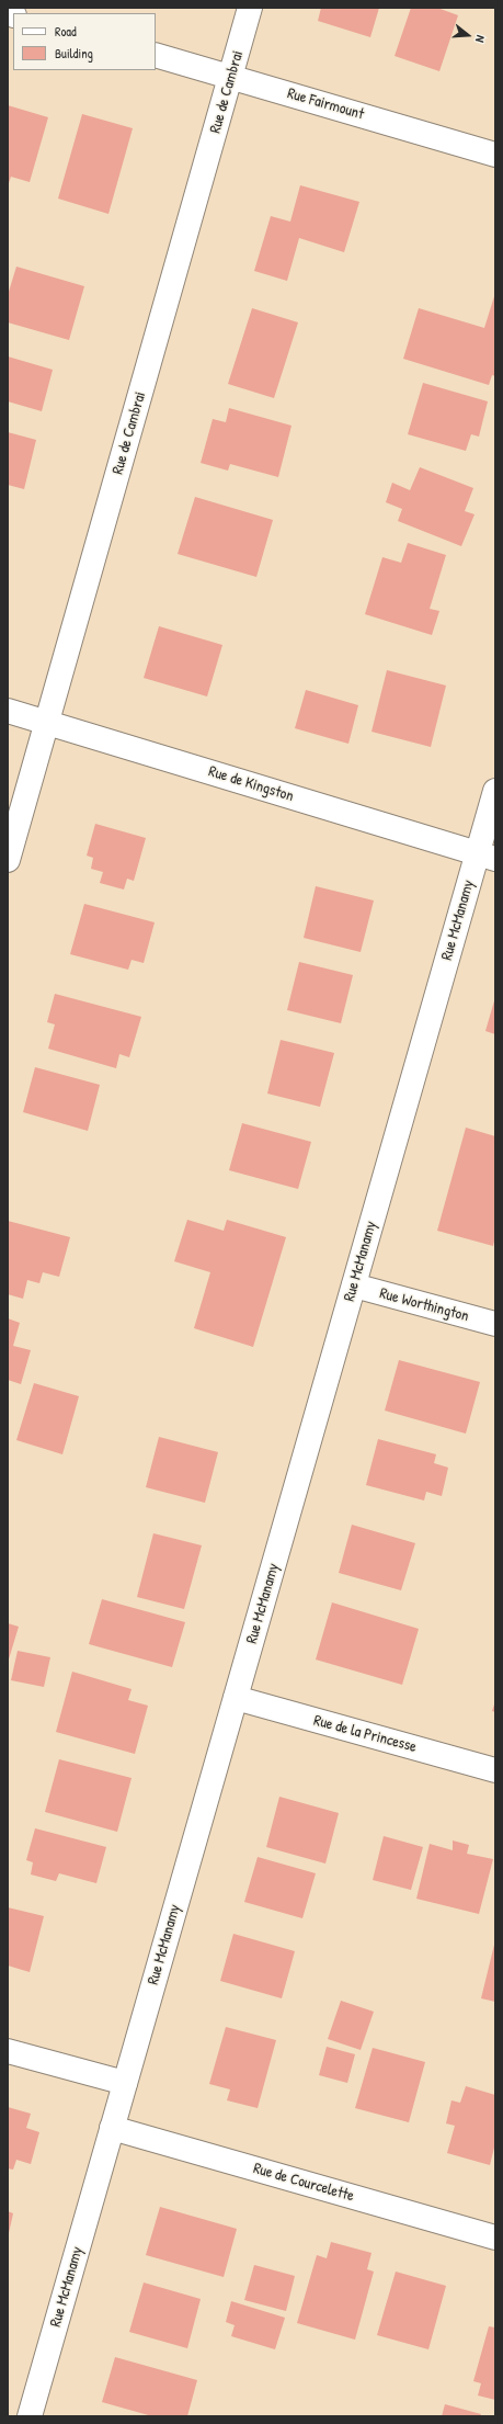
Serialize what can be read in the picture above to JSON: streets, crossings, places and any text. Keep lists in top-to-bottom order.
{
  "streets": {
    "street": [
      "Rue de Cambrai",
      "Rue Fairmount",
      "Rue de Kingston",
      "Rue McManamy",
      "Rue Worthington",
      "Rue de la Princesse",
      "Rue de Courcelette"
    ]
  },
  "crossings": [
    ["Rue de Cambrai", "Rue Fairmount"],
    ["Rue de Cambrai", "Rue de Kingston"],
    ["Rue de Kingston", "Rue McManamy"],
    ["Rue McManamy", "Rue Worthington"],
    ["Rue McManamy", "Rue de la Princesse"],
    ["Rue McManamy", "Rue de Courcelette"]
  ],
  "legend": ["Road", "Building"],
  "north": "right"
}
